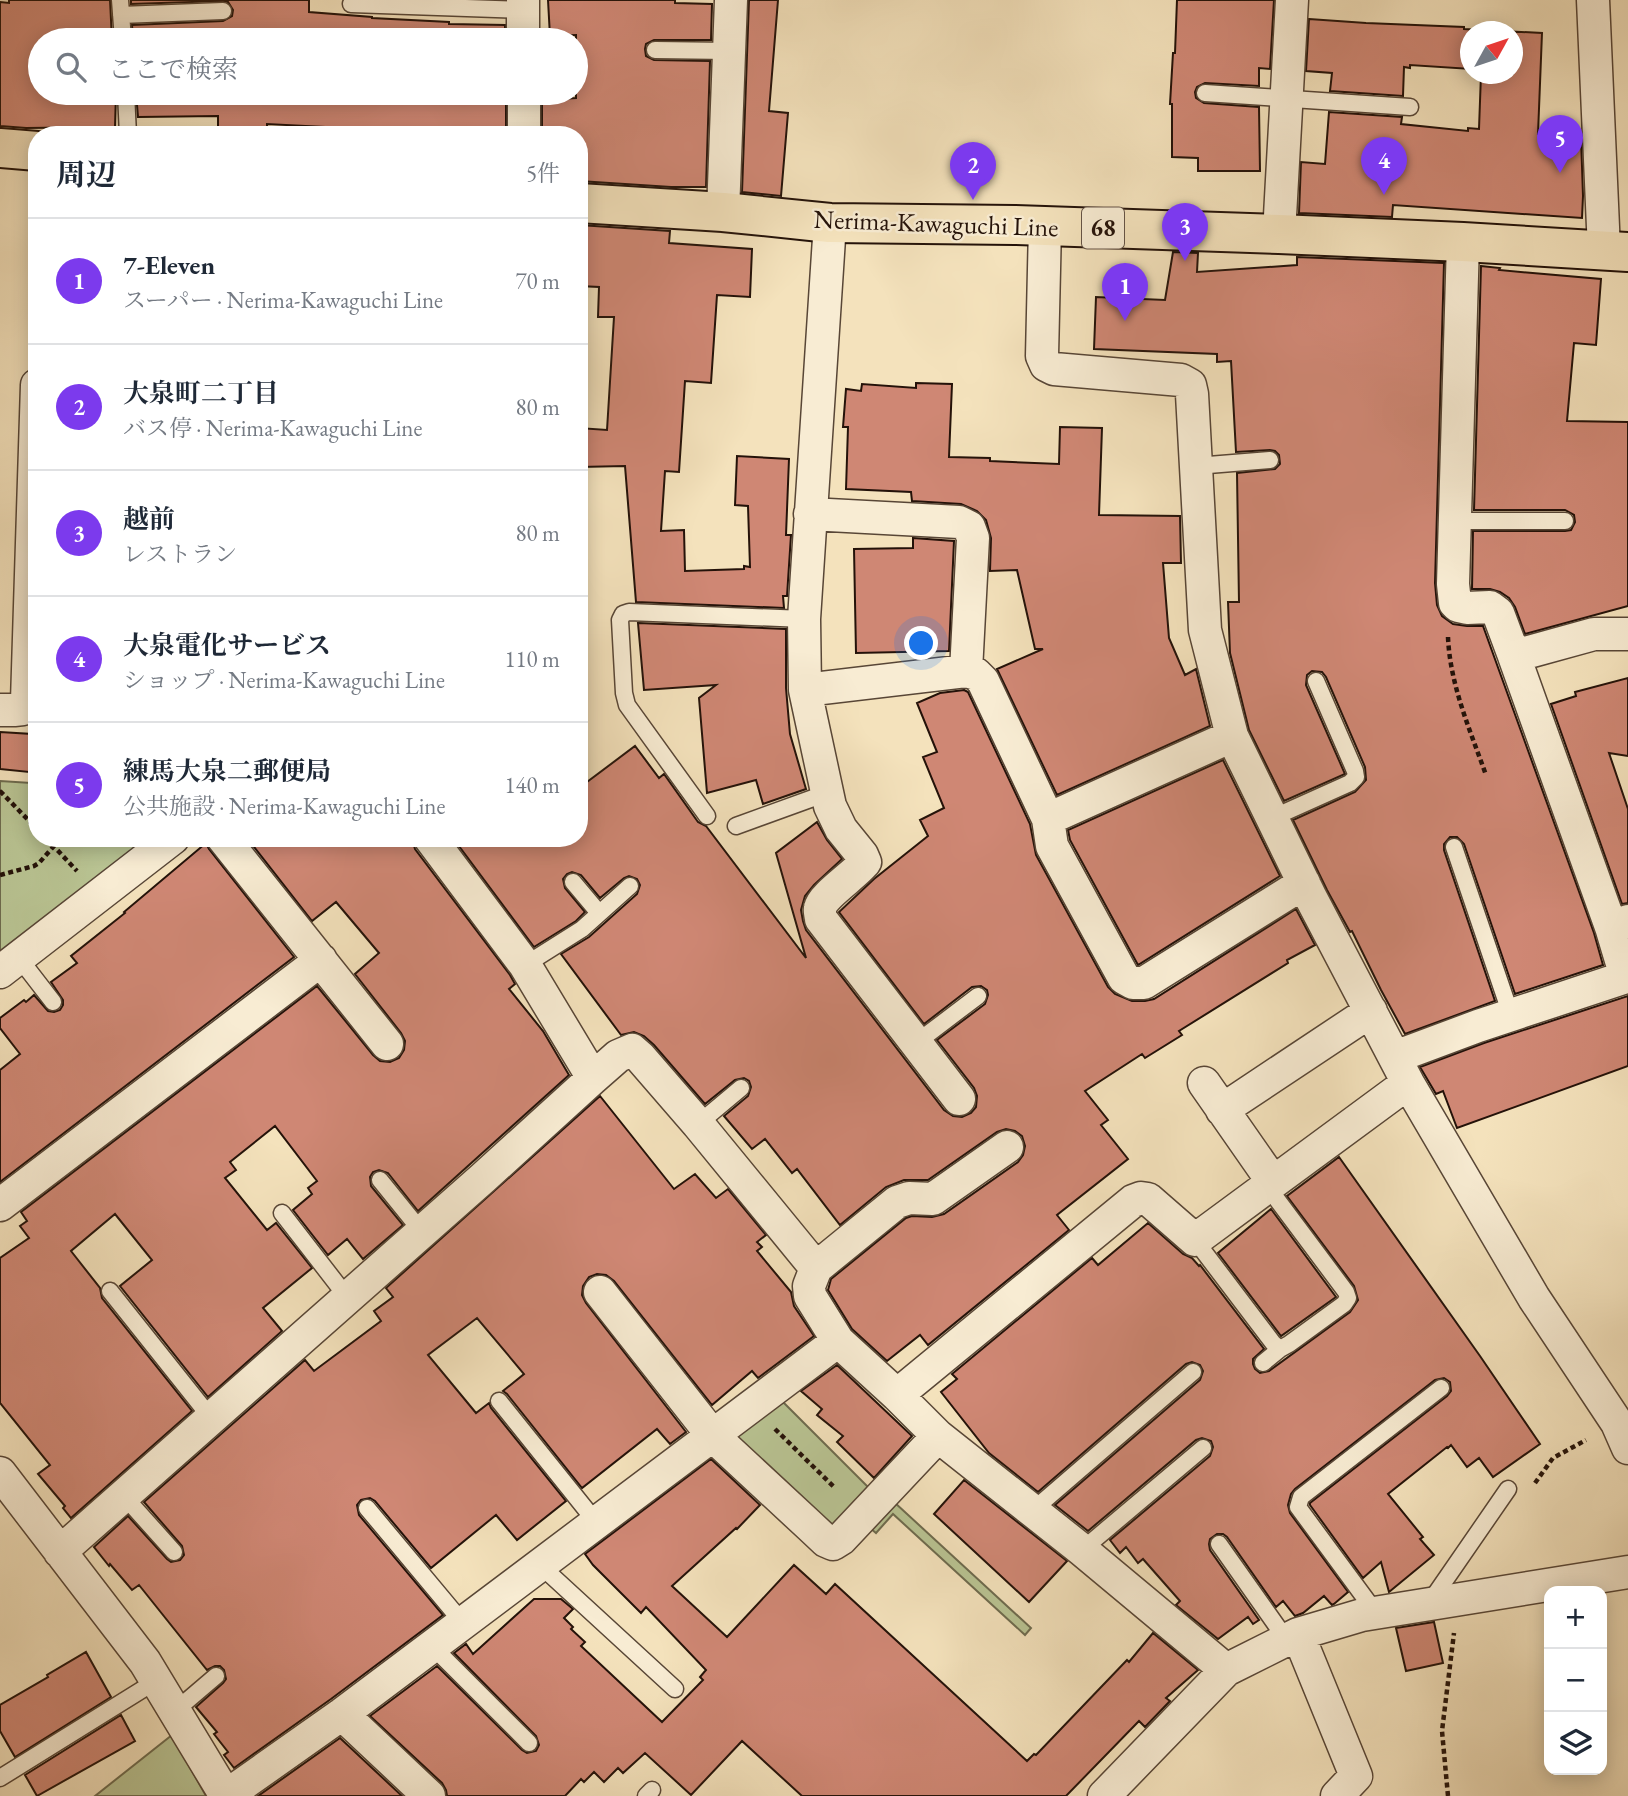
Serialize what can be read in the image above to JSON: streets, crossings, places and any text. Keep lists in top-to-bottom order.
{
  "streets": {
    "main road": ["Nerima-Kawaguchi Line", "68"]
  },
  "north": "top right",
  "page": {
    "search": "ここで検索",
    "pins": [
      "5",
      "4",
      "2",
      "3",
      "1"
    ],
    "heading": ["周辺", "5件"],
    "list": [
      {
        "mark": "1",
        "name": "7-Eleven",
        "note": "スーパー · Nerima-Kawaguchi Line",
        "value": "70 m"
      },
      {
        "mark": "2",
        "name": "大泉町二丁目",
        "note": "バス停 · Nerima-Kawaguchi Line",
        "value": "80 m"
      },
      {
        "mark": "3",
        "name": "越前",
        "note": "レストラン",
        "value": "80 m"
      },
      {
        "mark": "4",
        "name": "大泉電化サービス",
        "note": "ショップ · Nerima-Kawaguchi Line",
        "value": "110 m"
      },
      {
        "mark": "5",
        "name": "練馬大泉二郵便局",
        "note": "公共施設 · Nerima-Kawaguchi Line",
        "value": "140 m"
      }
    ],
    "map_buttons": ["+", "−"]
  }
}
